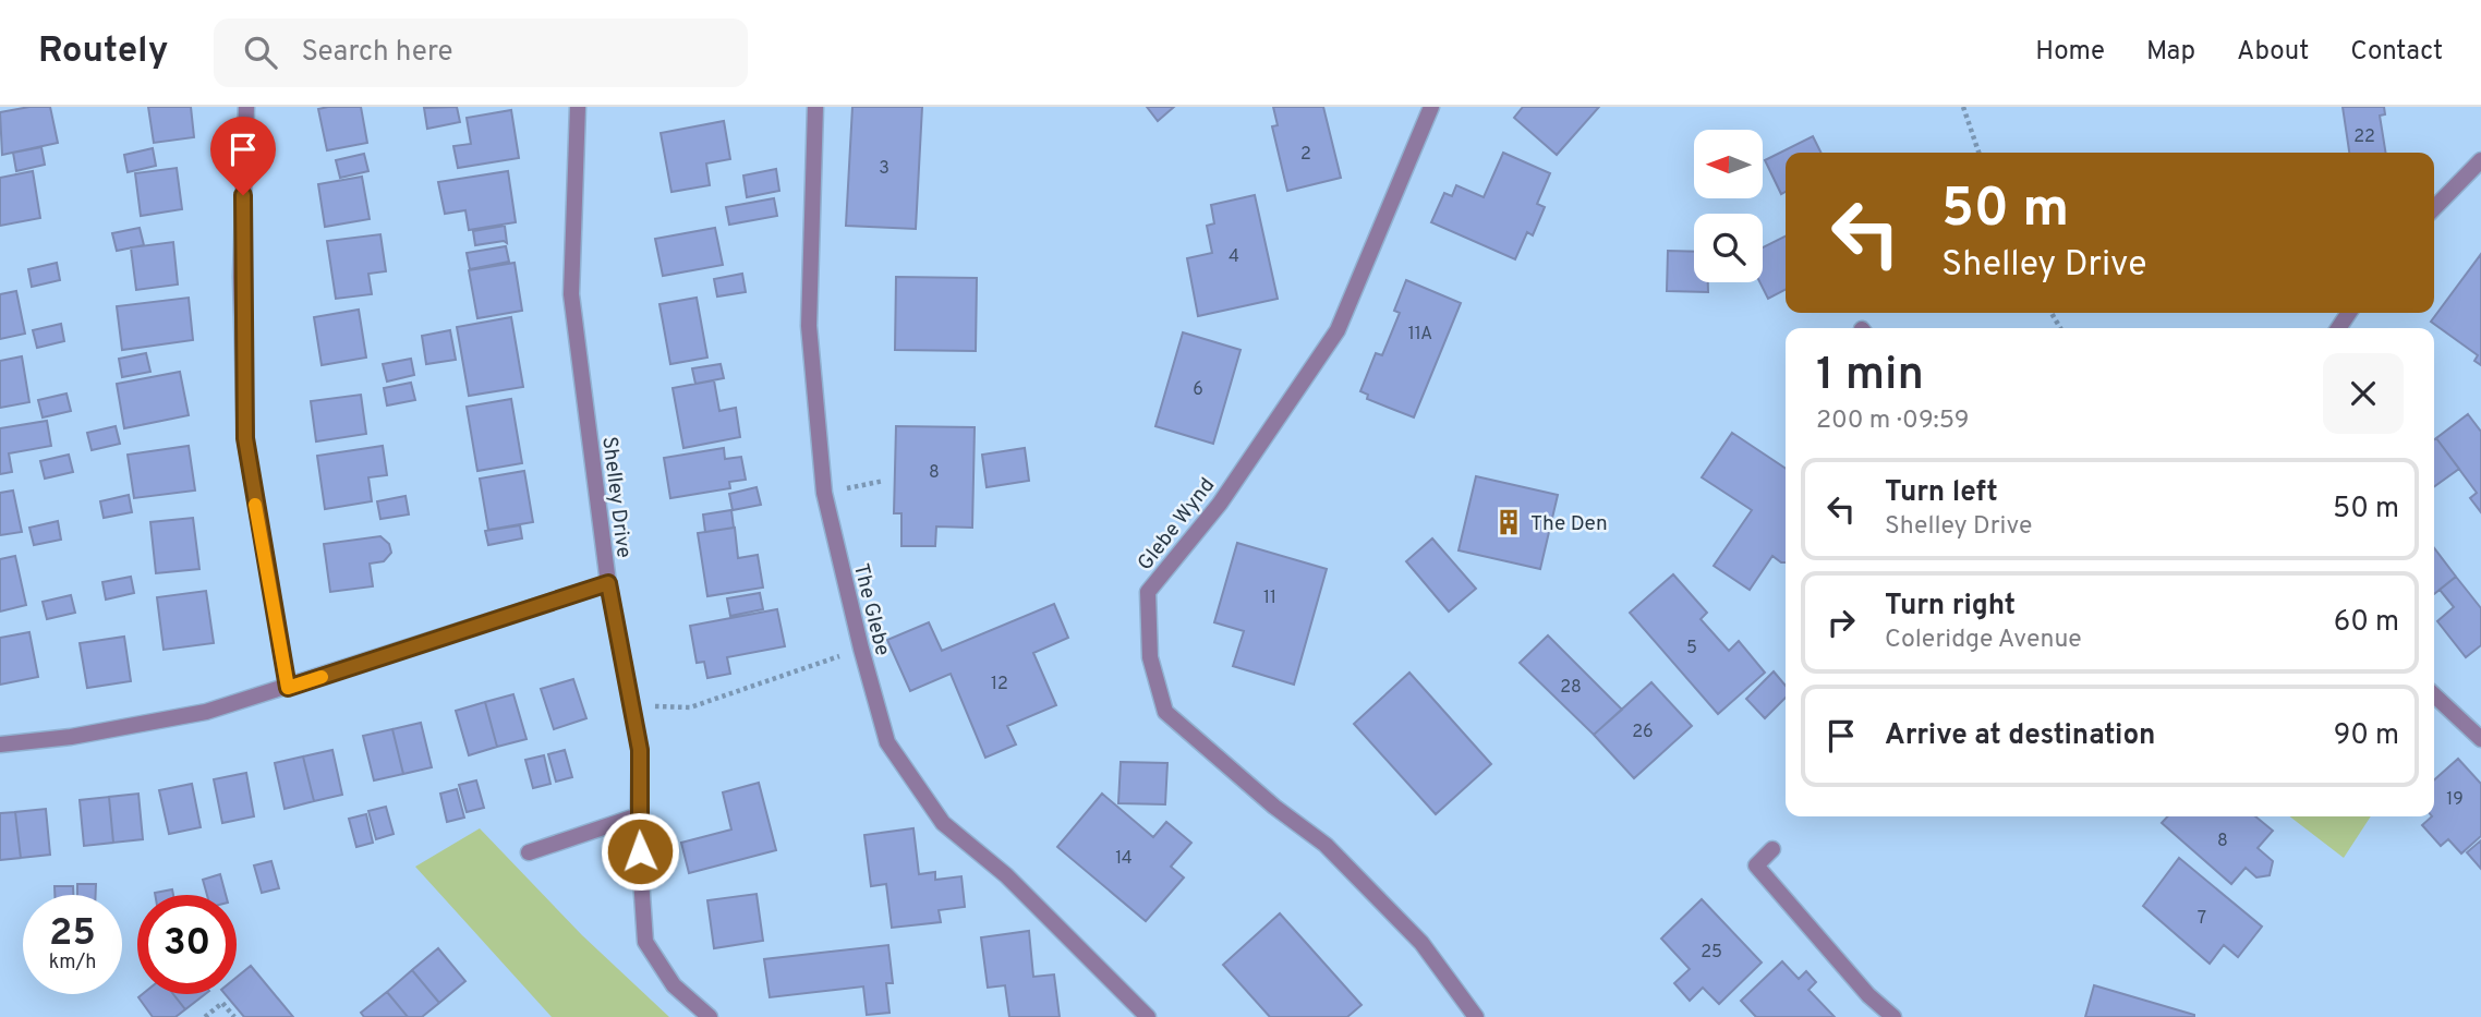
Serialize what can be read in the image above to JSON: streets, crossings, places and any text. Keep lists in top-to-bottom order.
{
  "streets": {
    "street": ["Shelley Drive", "Glebe Wynd", "The Glebe"]
  },
  "places": {
    "building": ["The Den"]
  },
  "house_numbers": [
    "22",
    "2",
    "3",
    "4",
    "11A",
    "6",
    "8",
    "11",
    "5",
    "12",
    "28",
    "26",
    "19",
    "8",
    "14",
    "7",
    "25"
  ],
  "north": "left",
  "page": {
    "header": "Routely",
    "search": "Search here",
    "nav": [
      "Home",
      "Map",
      "About",
      "Contact"
    ],
    "turn": ["50 m", "Shelley Drive"],
    "heading": ["1 min", "200 m · 09:59"],
    "list": [
      {
        "name": "Turn left",
        "note": "Shelley Drive",
        "value": "50 m"
      },
      {
        "name": "Turn right",
        "note": "Coleridge Avenue",
        "value": "60 m"
      },
      {
        "name": "Arrive at destination",
        "value": "90 m"
      }
    ],
    "speed": "25 km/h",
    "limit": "30"
  }
}
